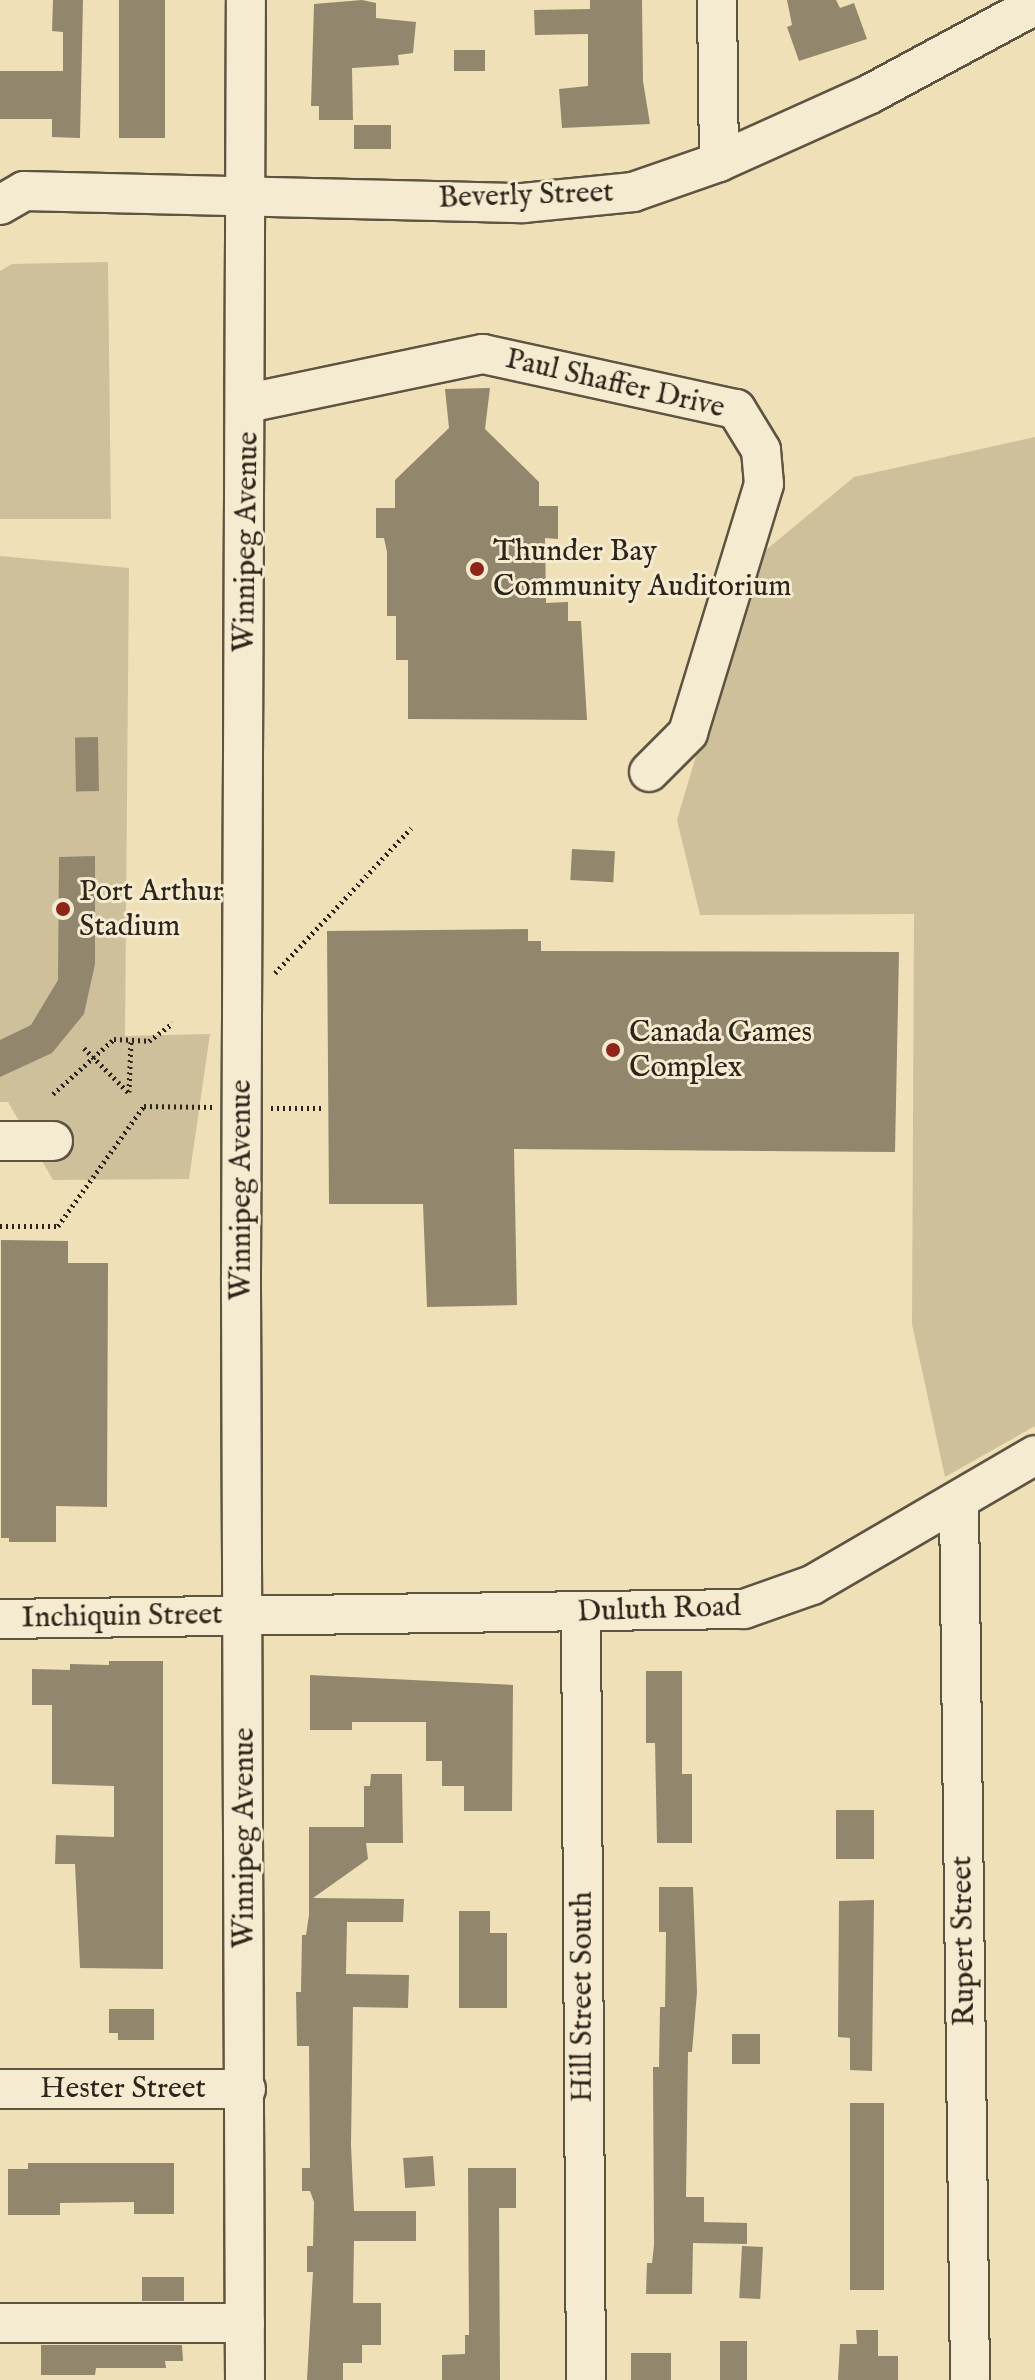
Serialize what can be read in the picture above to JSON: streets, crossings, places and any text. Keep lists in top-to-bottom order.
{
  "streets": {
    "street": [
      "Beverly Street",
      "Paul Shaffer Drive",
      "Winnipeg Avenue",
      "Duluth Road",
      "Inchiquin Street",
      "Rupert Street",
      "Hill Street South",
      "Hester Street"
    ]
  },
  "crossings": [
    ["Beverly Street", "Winnipeg Avenue"],
    ["Paul Shaffer Drive", "Winnipeg Avenue"],
    ["Winnipeg Avenue", "Duluth Road"],
    ["Winnipeg Avenue", "Inchiquin Street"],
    ["Winnipeg Avenue", "Hester Street"],
    ["Duluth Road", "Inchiquin Street"],
    ["Duluth Road", "Rupert Street"],
    ["Duluth Road", "Hill Street South"]
  ],
  "places": ["Thunder Bay Community Auditorium", "Port Arthur Stadium", "Canada Games Complex"]
}
